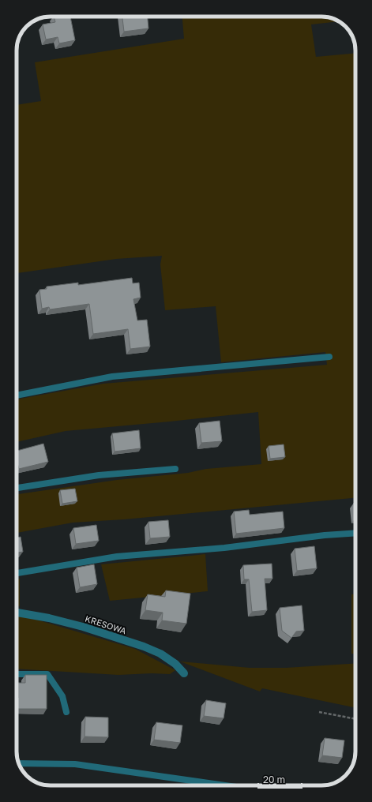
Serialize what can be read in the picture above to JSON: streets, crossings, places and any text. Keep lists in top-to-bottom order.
{
  "streets": {
    "street": ["KRESOWA"]
  },
  "scale_bar": "20 m"
}
